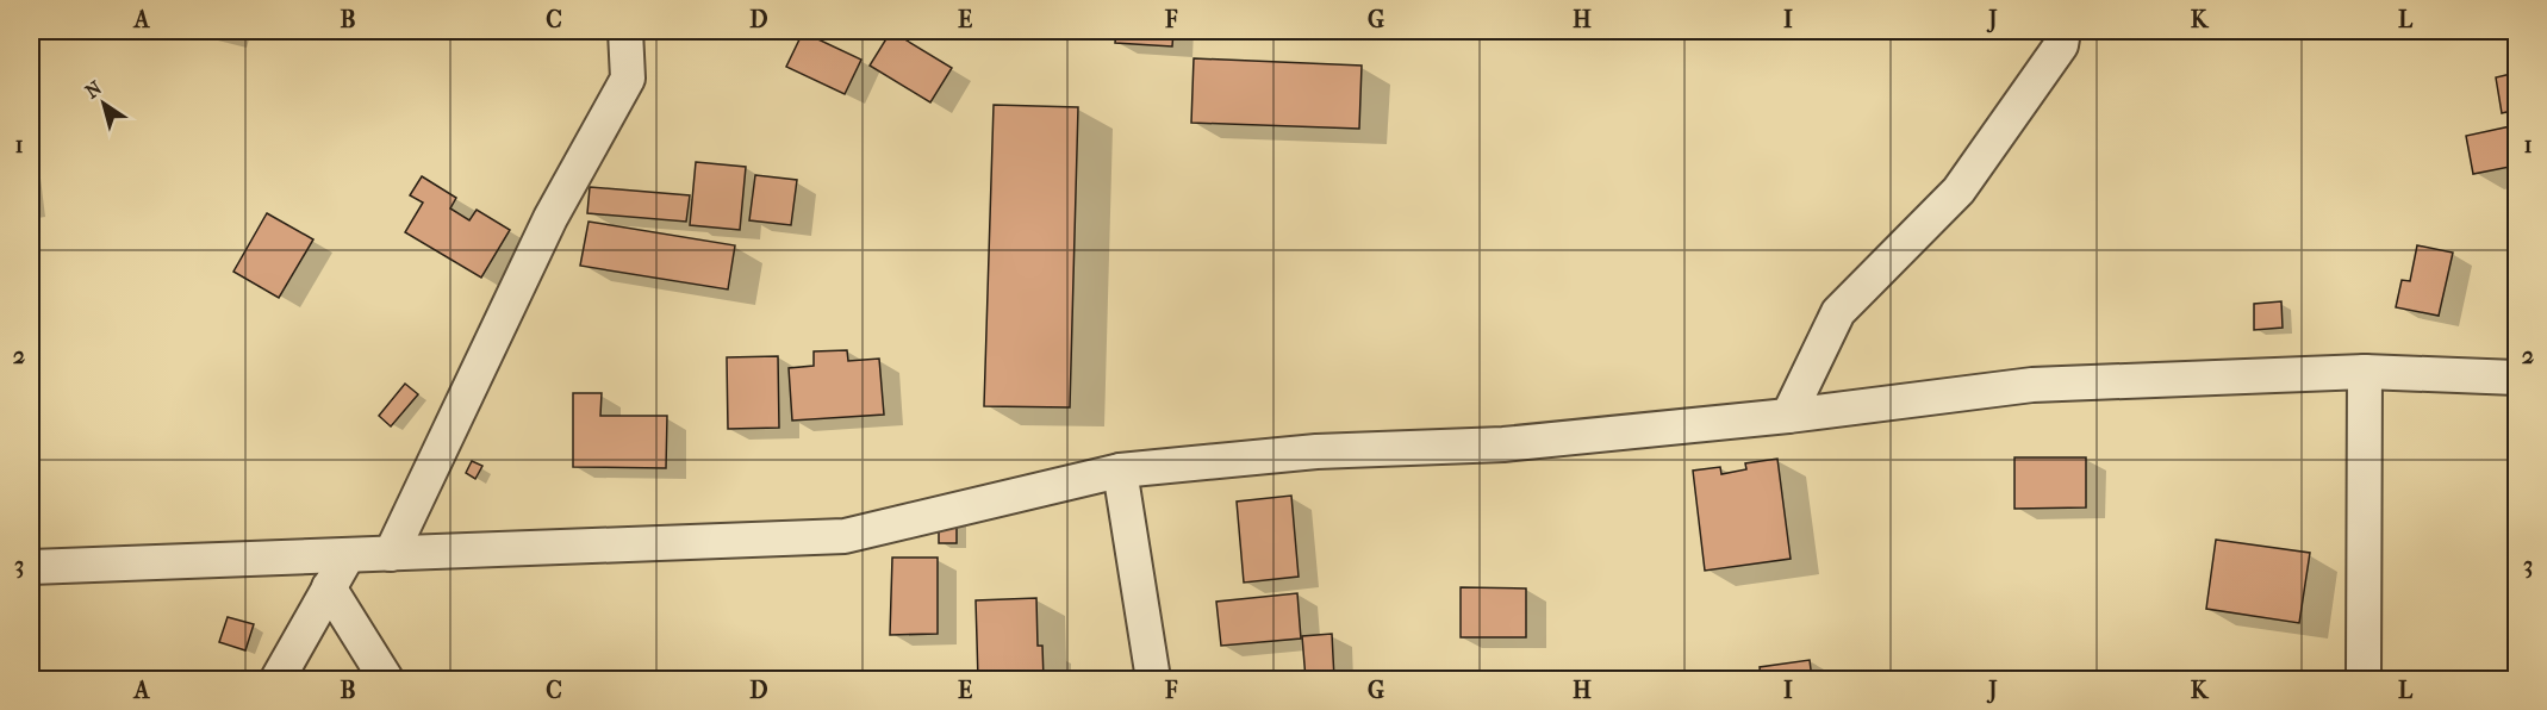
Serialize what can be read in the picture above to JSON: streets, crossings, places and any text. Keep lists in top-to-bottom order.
{
  "north": "top left",
  "grid": {
    "columns": [
      "A",
      "B",
      "C",
      "D",
      "E",
      "F",
      "G",
      "H",
      "I",
      "J",
      "K",
      "L"
    ],
    "rows": ["1", "2", "3"]
  }
}
